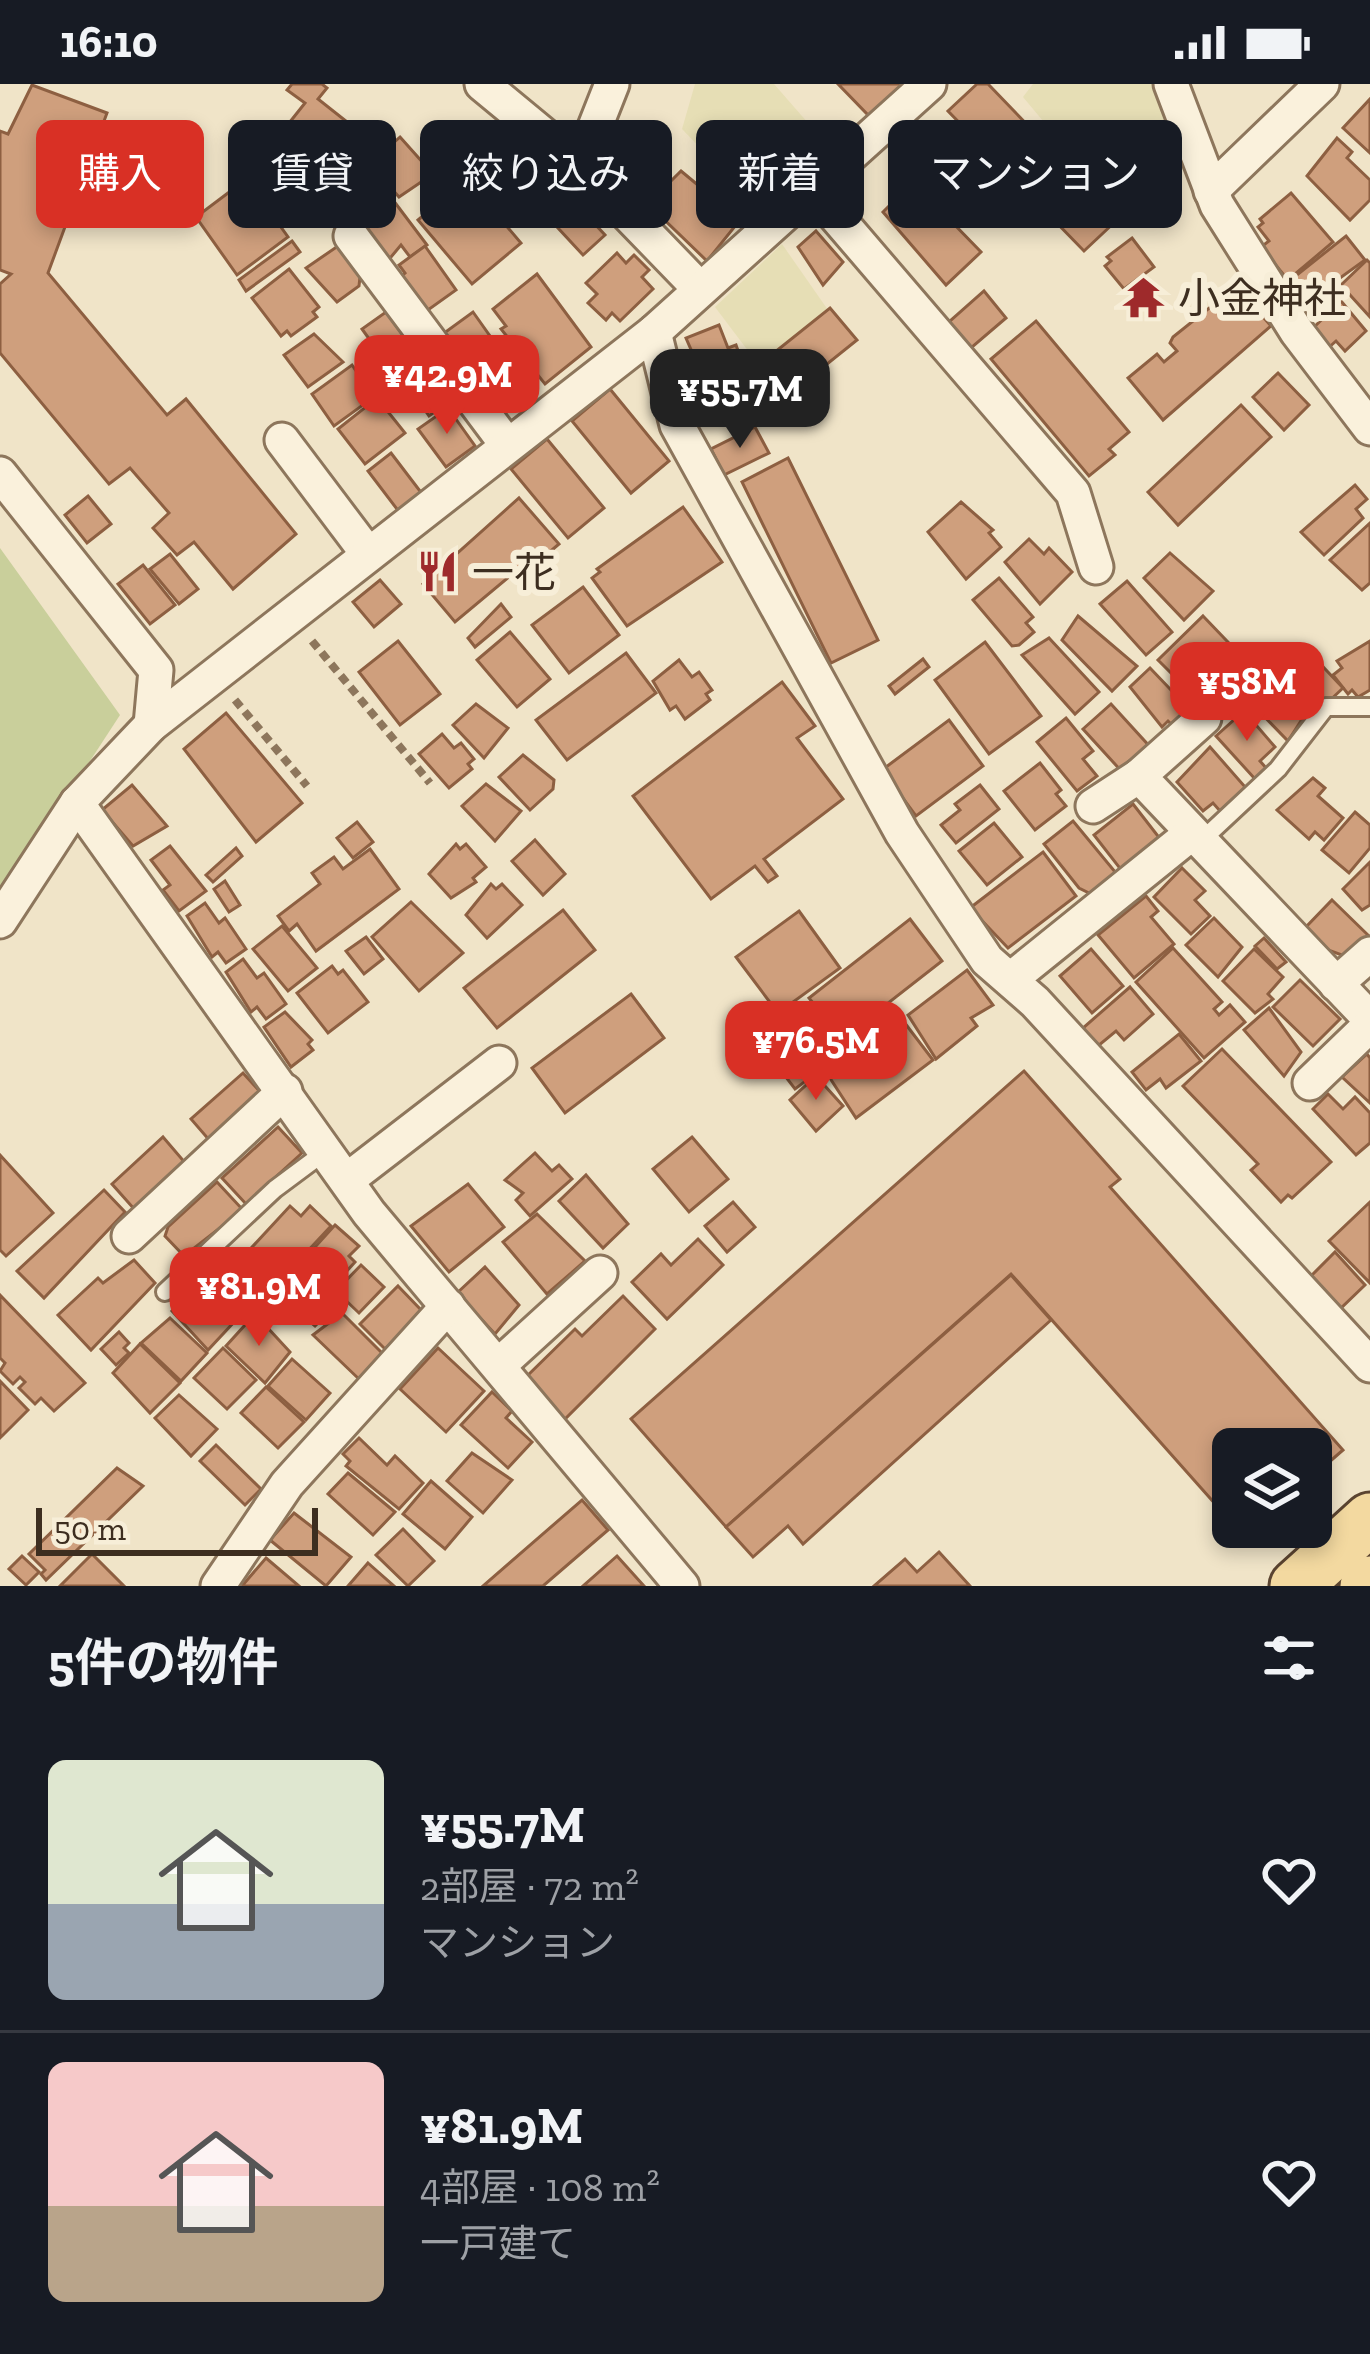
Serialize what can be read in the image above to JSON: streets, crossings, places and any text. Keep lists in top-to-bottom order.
{
  "places": {
    "temple": ["小金神社"],
    "restaurant": ["一花"]
  },
  "scale_bar": "50 m",
  "page": {
    "status": "16:10",
    "chip": [
      "購入",
      "賃貸",
      "絞り込み",
      "新着",
      "マンション"
    ],
    "price": [
      "¥42.9M",
      "¥55.7M",
      "¥58M",
      "¥76.5M",
      "¥81.9M"
    ],
    "scale": "50 m",
    "heading": "5件の物件",
    "list": [
      {
        "name": "¥55.7M",
        "note": "2部屋 · 72 m² · マンション"
      },
      {
        "name": "¥81.9M",
        "note": "4部屋 · 108 m² · 一戸建て"
      }
    ]
  }
}
